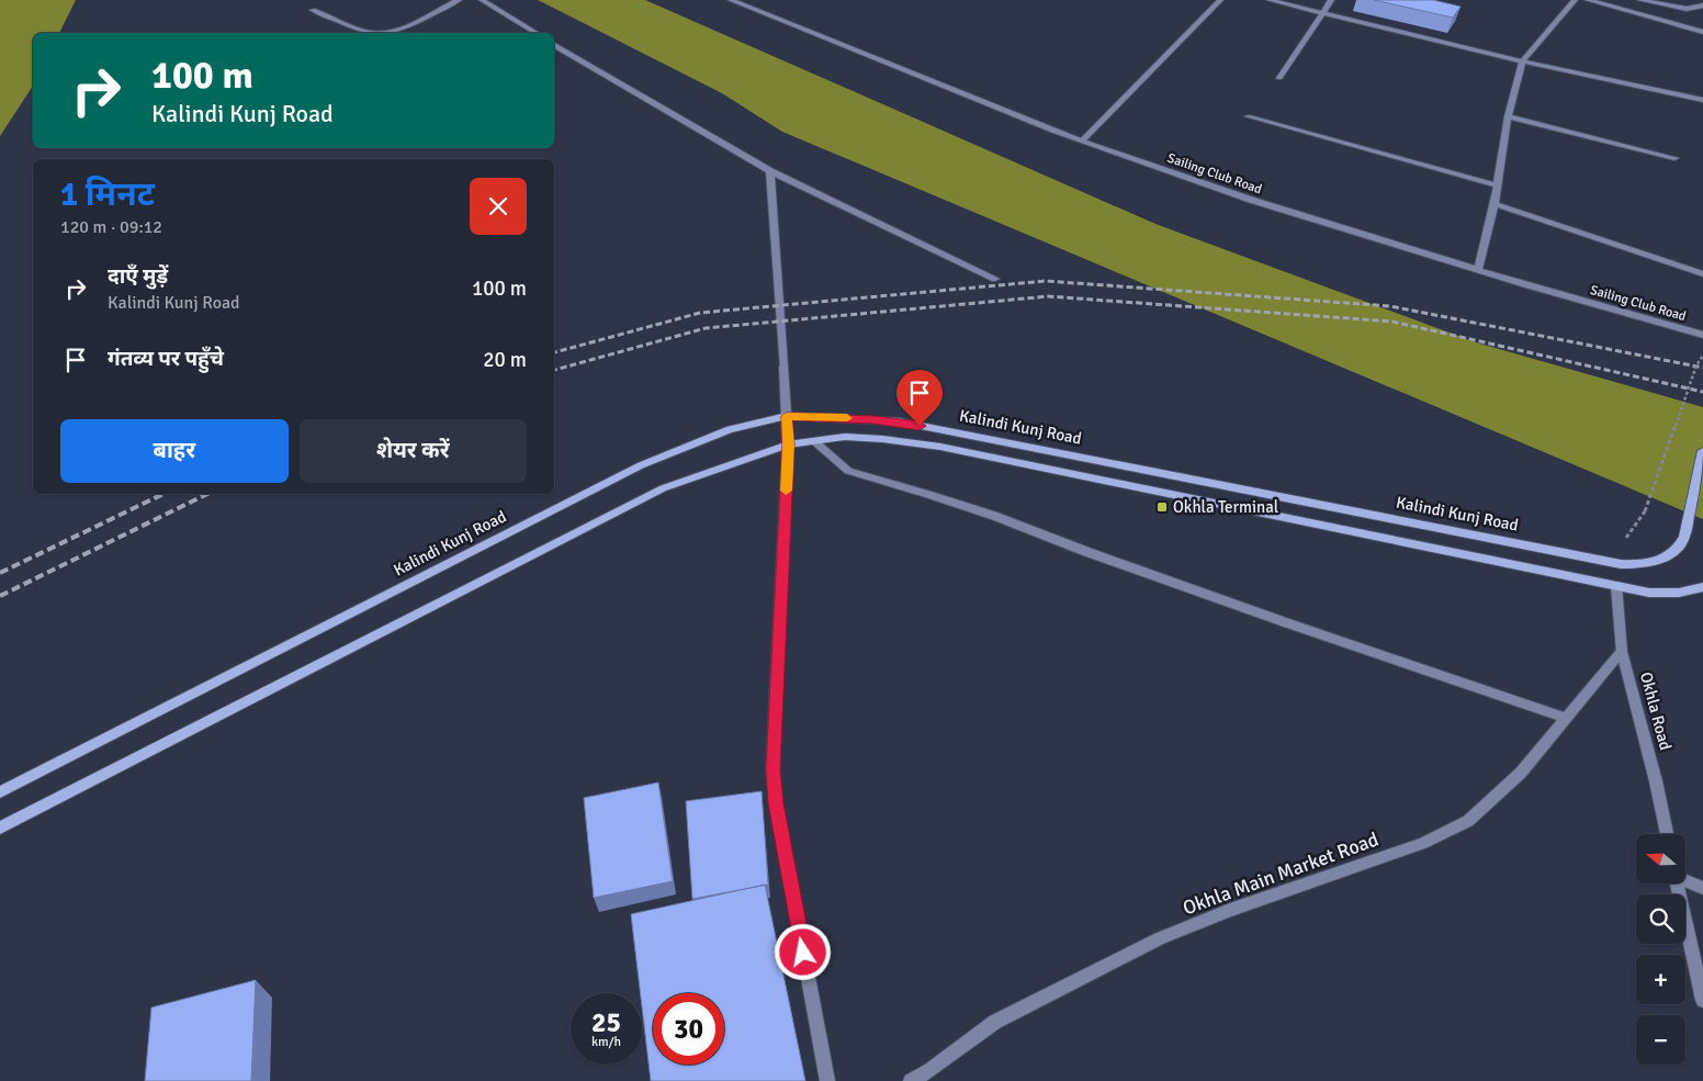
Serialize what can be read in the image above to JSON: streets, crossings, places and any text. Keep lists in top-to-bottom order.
{
  "streets": {
    "main road": ["Kalindi Kunj Road"],
    "street": ["Sailing Club Road", "Okhla Road", "Okhla Main Market Road"]
  },
  "crossings": [
    ["Kalindi Kunj Road", "Okhla Road"],
    ["Okhla Road", "Okhla Main Market Road"]
  ],
  "places": {
    "transit": ["Okhla Terminal"]
  },
  "north": "left",
  "page": {
    "turn": ["100 m", "Kalindi Kunj Road"],
    "heading": ["1 मिनट", "120 m · 09:12"],
    "list": [
      {
        "name": "दाएँ मुड़ें",
        "note": "Kalindi Kunj Road",
        "value": "100 m"
      },
      {
        "name": "गंतव्य पर पहुँचे",
        "value": "20 m"
      }
    ],
    "buttons": ["बाहर", "शेयर करें"],
    "map_buttons": ["+", "−"],
    "speed": "25 km/h",
    "limit": "30"
  }
}
